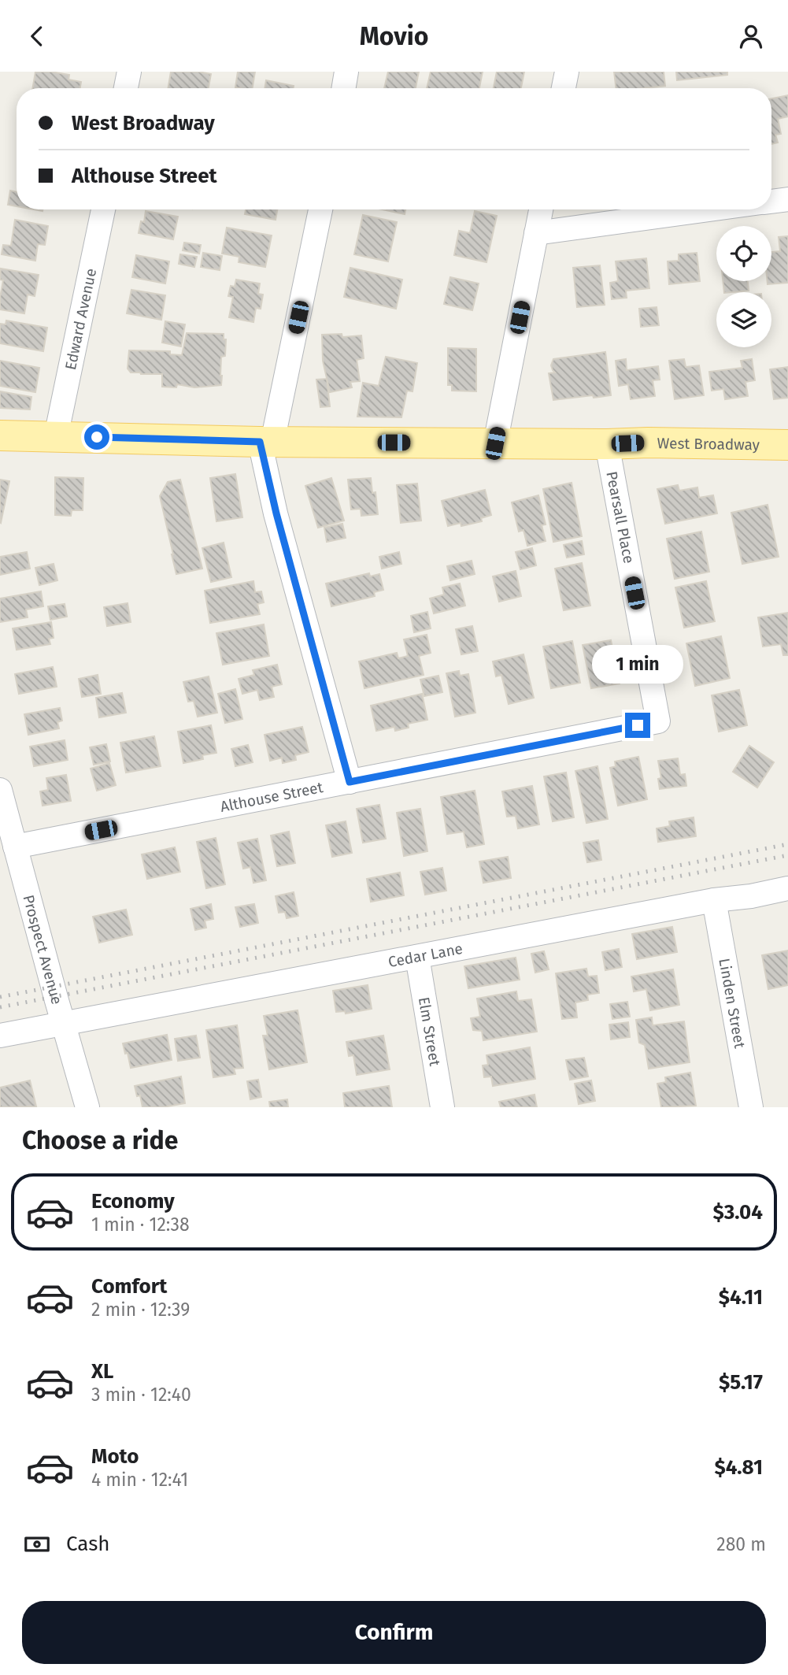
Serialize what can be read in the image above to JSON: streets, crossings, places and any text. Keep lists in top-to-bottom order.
{
  "streets": {
    "main road": ["West Broadway"],
    "street": [
      "Edward Avenue",
      "Pearsall Place",
      "Althouse Street",
      "Prospect Avenue",
      "Cedar Lane",
      "Linden Street",
      "Elm Street"
    ]
  },
  "crossings": [
    ["Edward Avenue", "West Broadway"],
    ["West Broadway", "Pearsall Place"],
    ["Pearsall Place", "Althouse Street"],
    ["Althouse Street", "Prospect Avenue"],
    ["Prospect Avenue", "Cedar Lane"],
    ["Cedar Lane", "Linden Street"],
    ["Cedar Lane", "Elm Street"]
  ],
  "page": {
    "header": "Movio",
    "banner": ["West Broadway", "Althouse Street"],
    "bubble": "1 min",
    "heading": "Choose a ride",
    "list": [
      {
        "name": "Economy",
        "note": "1 min · 12:38",
        "value": "$3.04"
      },
      {
        "name": "Comfort",
        "note": "2 min · 12:39",
        "value": "$4.11"
      },
      {
        "name": "XL",
        "note": "3 min · 12:40",
        "value": "$5.17"
      },
      {
        "name": "Moto",
        "note": "4 min · 12:41",
        "value": "$4.81"
      }
    ],
    "pay": ["Cash", "280 m"],
    "buttons": "Confirm"
  }
}
